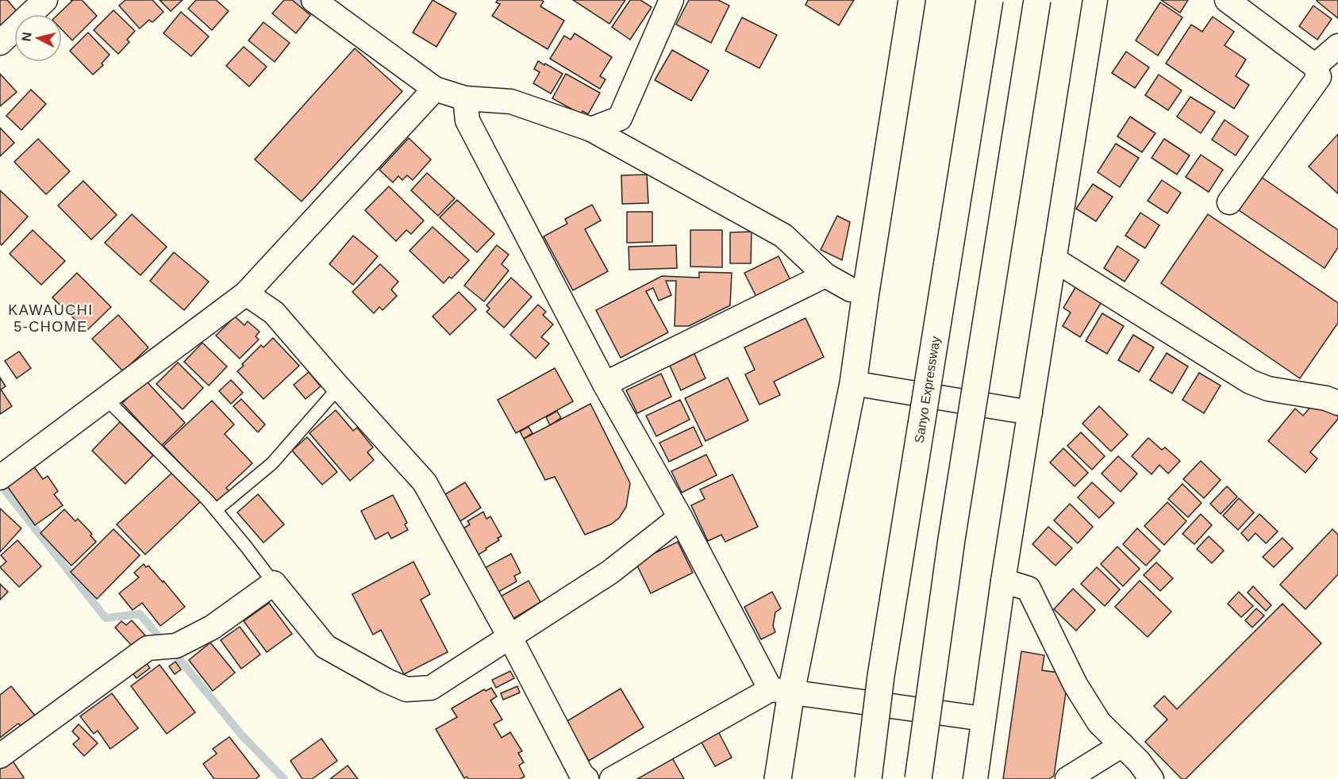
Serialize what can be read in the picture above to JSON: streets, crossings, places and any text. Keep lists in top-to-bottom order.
{
  "streets": {
    "main road": ["Sanyo Expressway"]
  },
  "districts": ["KAWAUCHI 5-CHOME"],
  "north": "left"
}
